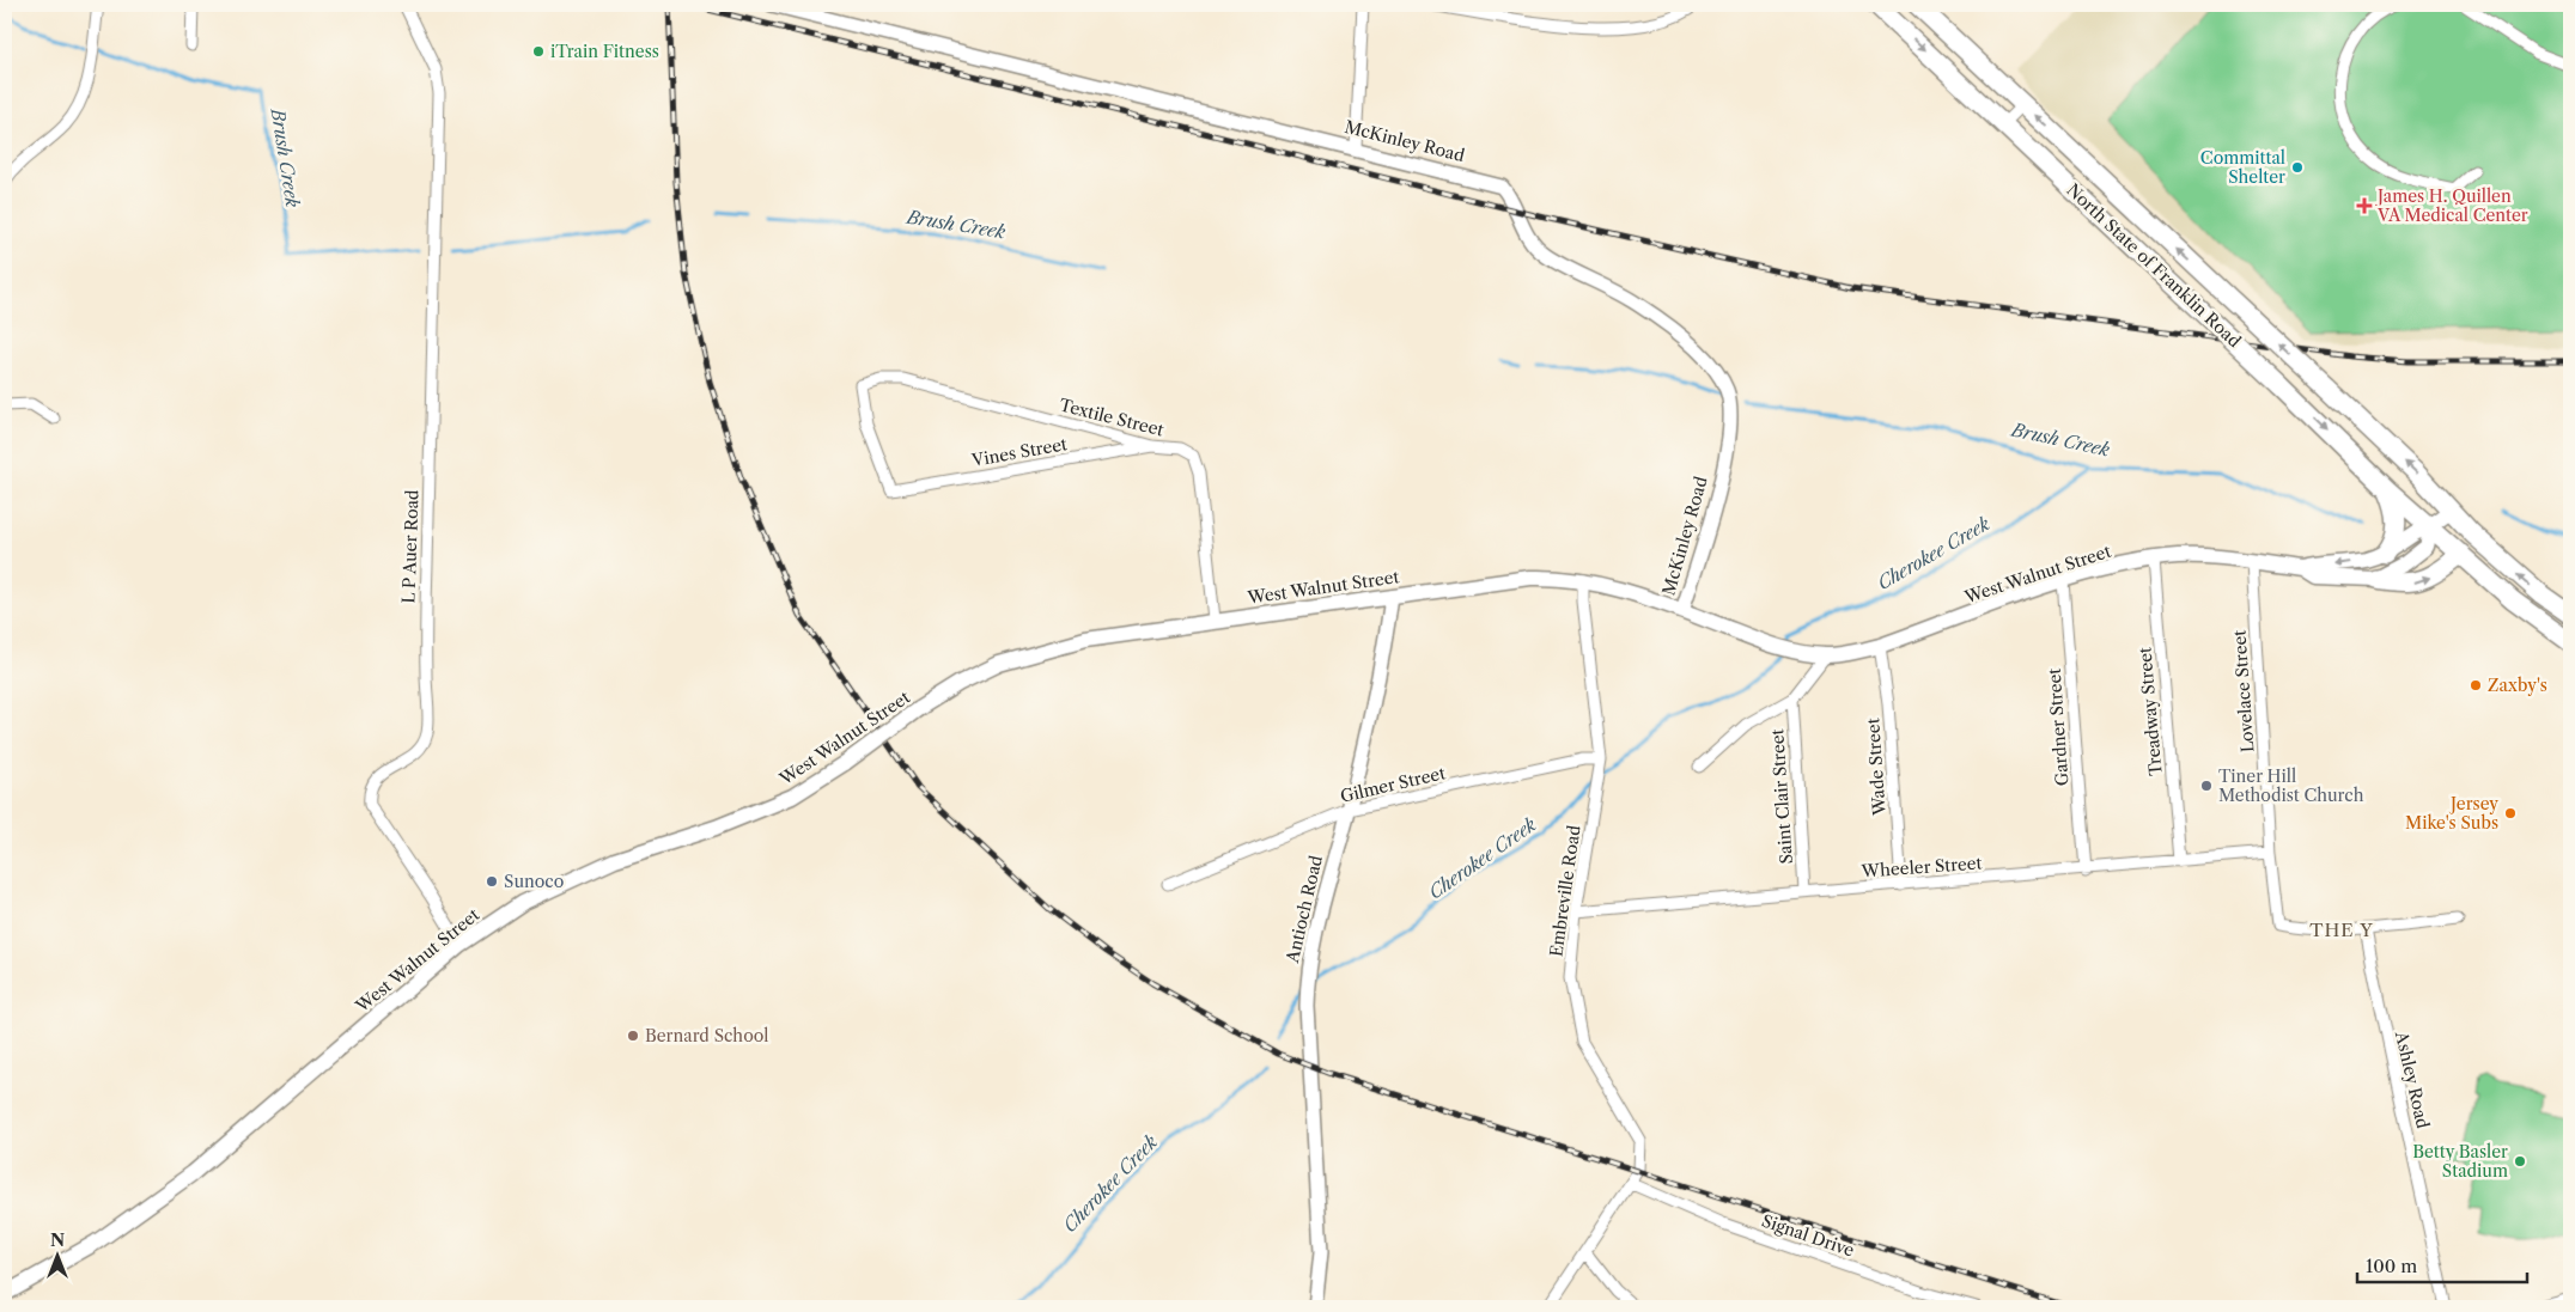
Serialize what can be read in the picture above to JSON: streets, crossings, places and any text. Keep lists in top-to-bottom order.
{
  "streets": {
    "highway": ["North State of Franklin Road"],
    "main road": ["West Walnut Street"],
    "street": [
      "McKinley Road",
      "Textile Street",
      "Vines Street",
      "L P Auer Road",
      "Lovelace Street",
      "Treadway Street",
      "Gardner Street",
      "Wade Street",
      "Gilmer Street",
      "Saint Clair Street",
      "Wheeler Street",
      "Embreville Road",
      "Antioch Road",
      "Ashley Road",
      "Signal Drive"
    ]
  },
  "crossings": [
    ["McKinley Road", "West Walnut Street"],
    ["North State of Franklin Road", "West Walnut Street"],
    ["Textile Street", "Vines Street"],
    ["Textile Street", "West Walnut Street"],
    ["L P Auer Road", "West Walnut Street"],
    ["West Walnut Street", "Lovelace Street"],
    ["West Walnut Street", "Treadway Street"],
    ["West Walnut Street", "Gardner Street"],
    ["West Walnut Street", "Wade Street"],
    ["West Walnut Street", "Embreville Road"],
    ["West Walnut Street", "Antioch Road"],
    ["Lovelace Street", "Wheeler Street"],
    ["Lovelace Street", "Ashley Road"],
    ["Treadway Street", "Wheeler Street"],
    ["Gardner Street", "Wheeler Street"],
    ["Wade Street", "Wheeler Street"],
    ["Gilmer Street", "Embreville Road"],
    ["Gilmer Street", "Antioch Road"],
    ["Saint Clair Street", "Wheeler Street"],
    ["Wheeler Street", "Embreville Road"],
    ["Embreville Road", "Signal Drive"]
  ],
  "districts": ["THE Y"],
  "water": ["Brush Creek", "Cherokee Creek"],
  "places": {
    "other": [
      "iTrain Fitness",
      "Committal Shelter",
      "Zaxby's",
      "Tiner Hill Methodist Church",
      "Jersey Mike's Subs",
      "Sunoco",
      "Bernard School",
      "Betty Basler Stadium"
    ],
    "health": ["James H. Quillen VA Medical Center"]
  },
  "scale_bar": "100 m",
  "north": "top"
}
